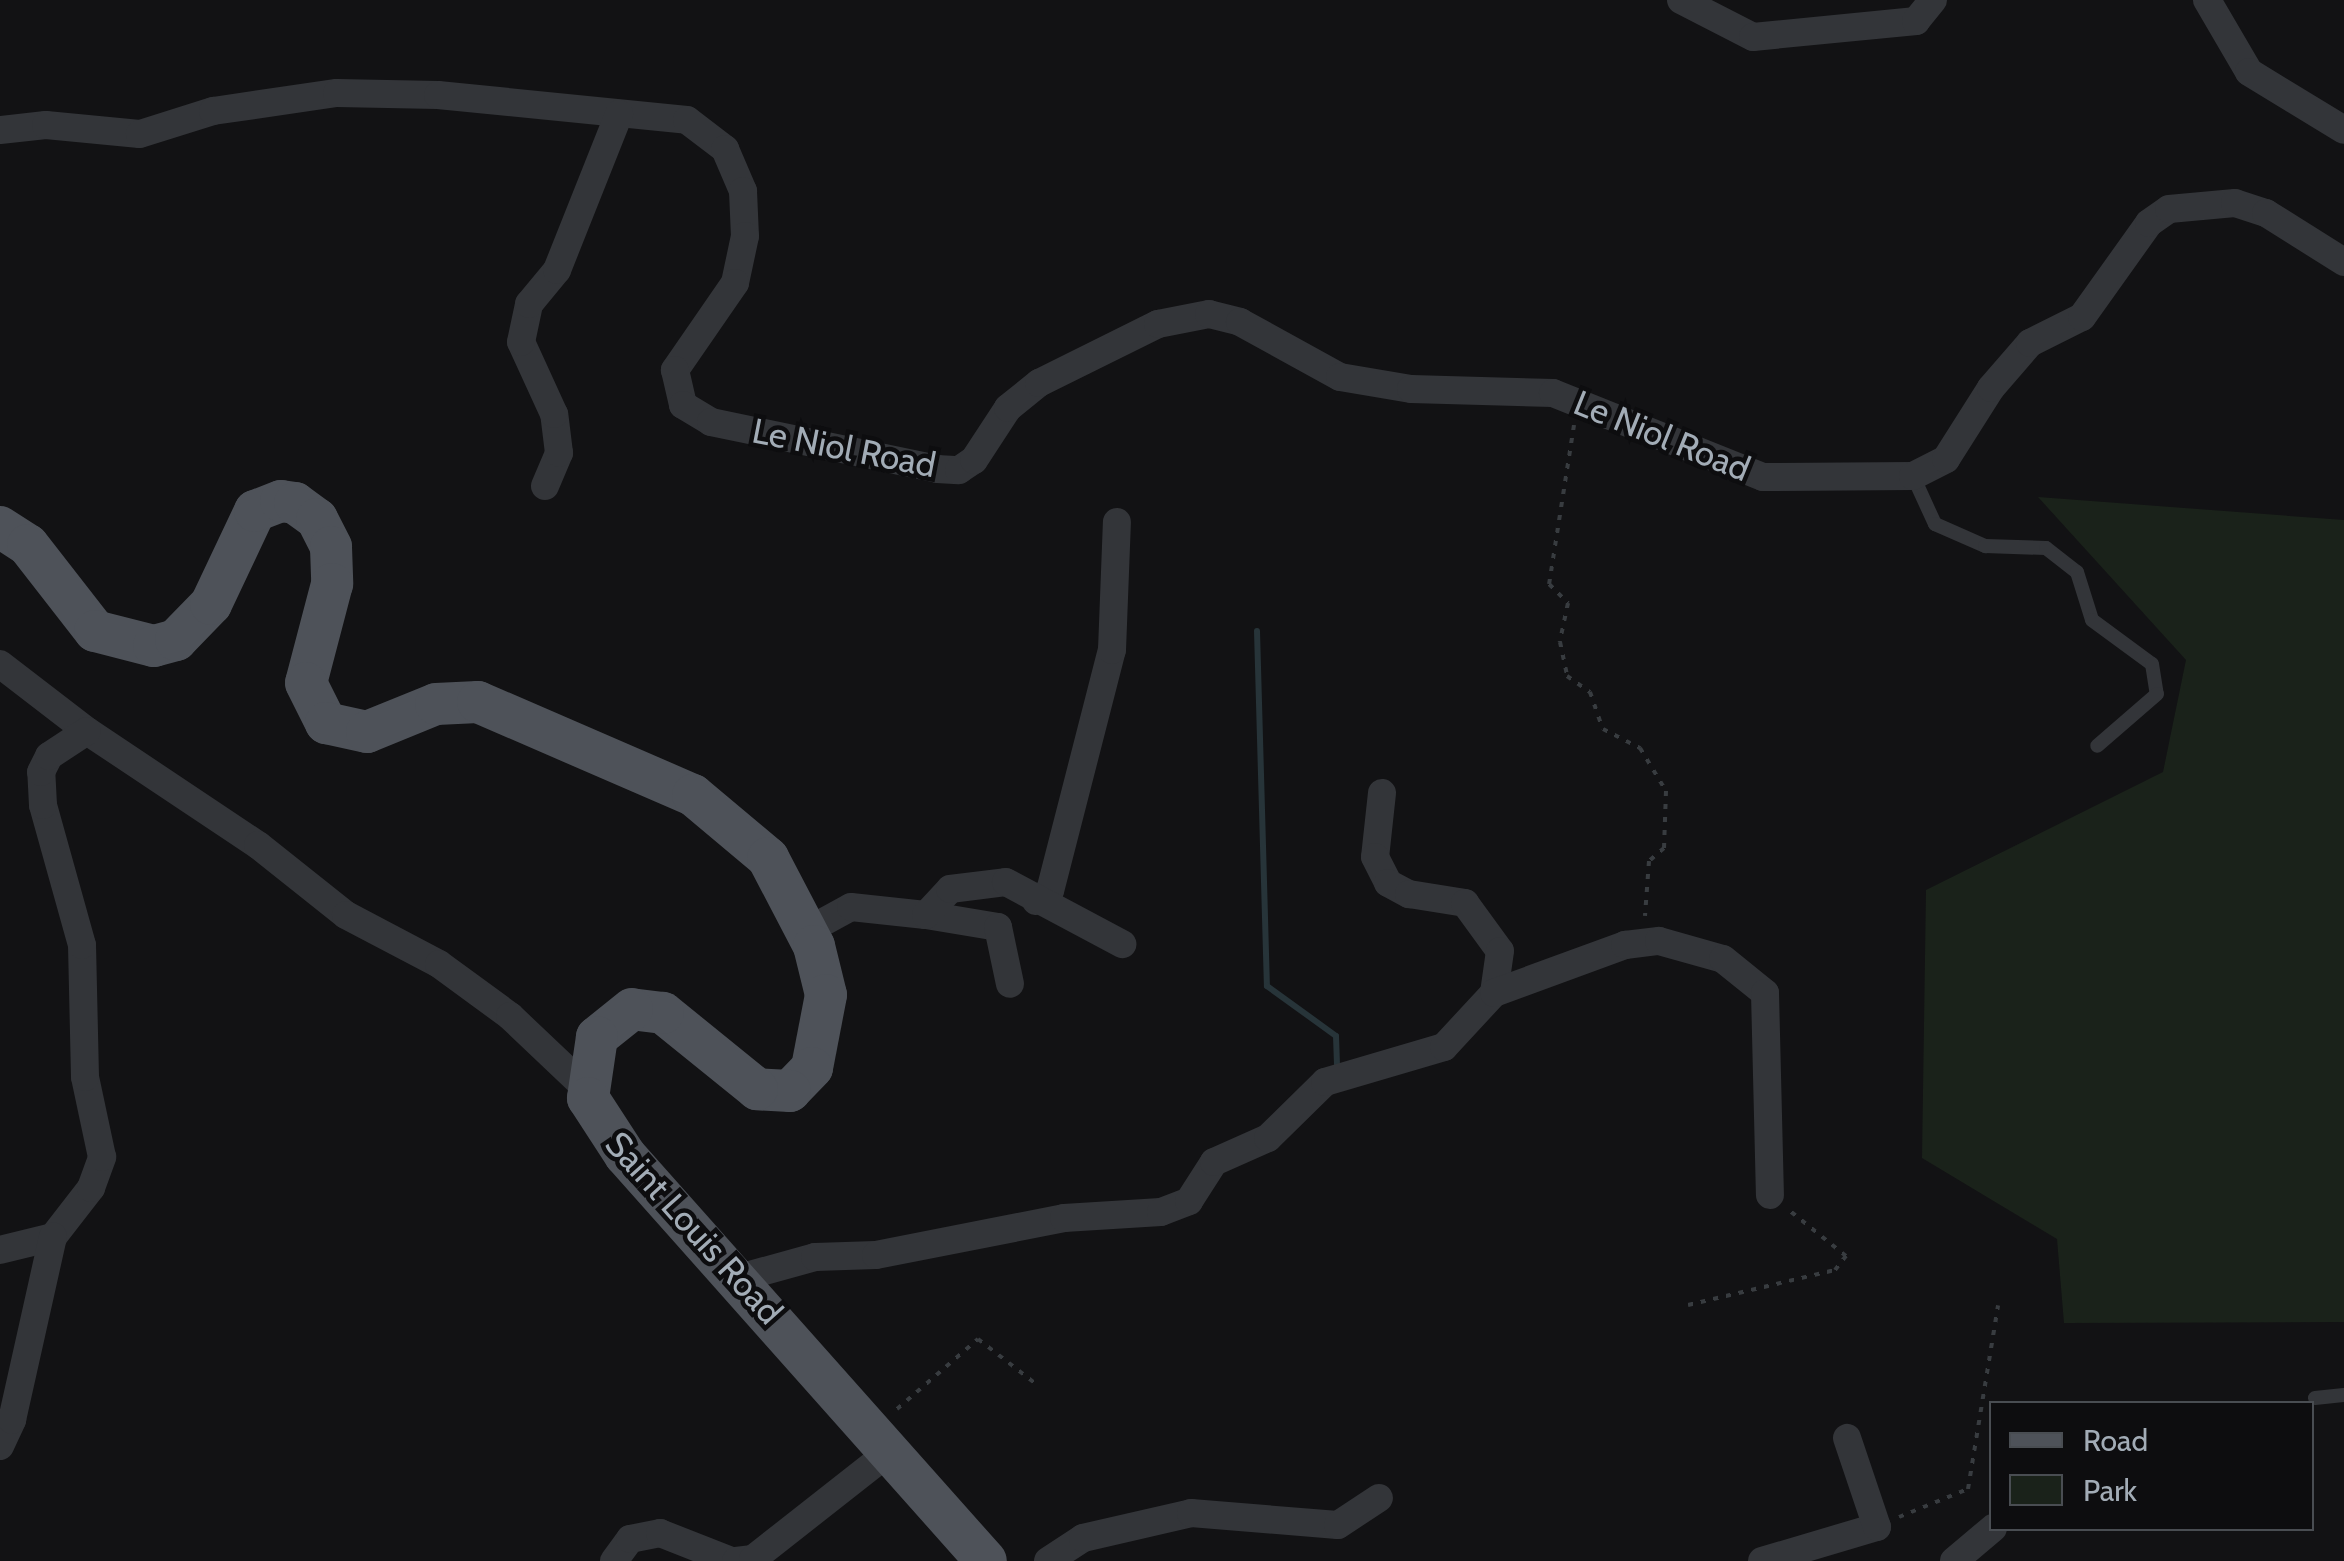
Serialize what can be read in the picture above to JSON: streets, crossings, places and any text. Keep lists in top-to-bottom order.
{
  "streets": {
    "main road": ["Saint Louis Road"],
    "street": ["Le Niol Road"]
  },
  "legend": ["Road", "Park"]
}
